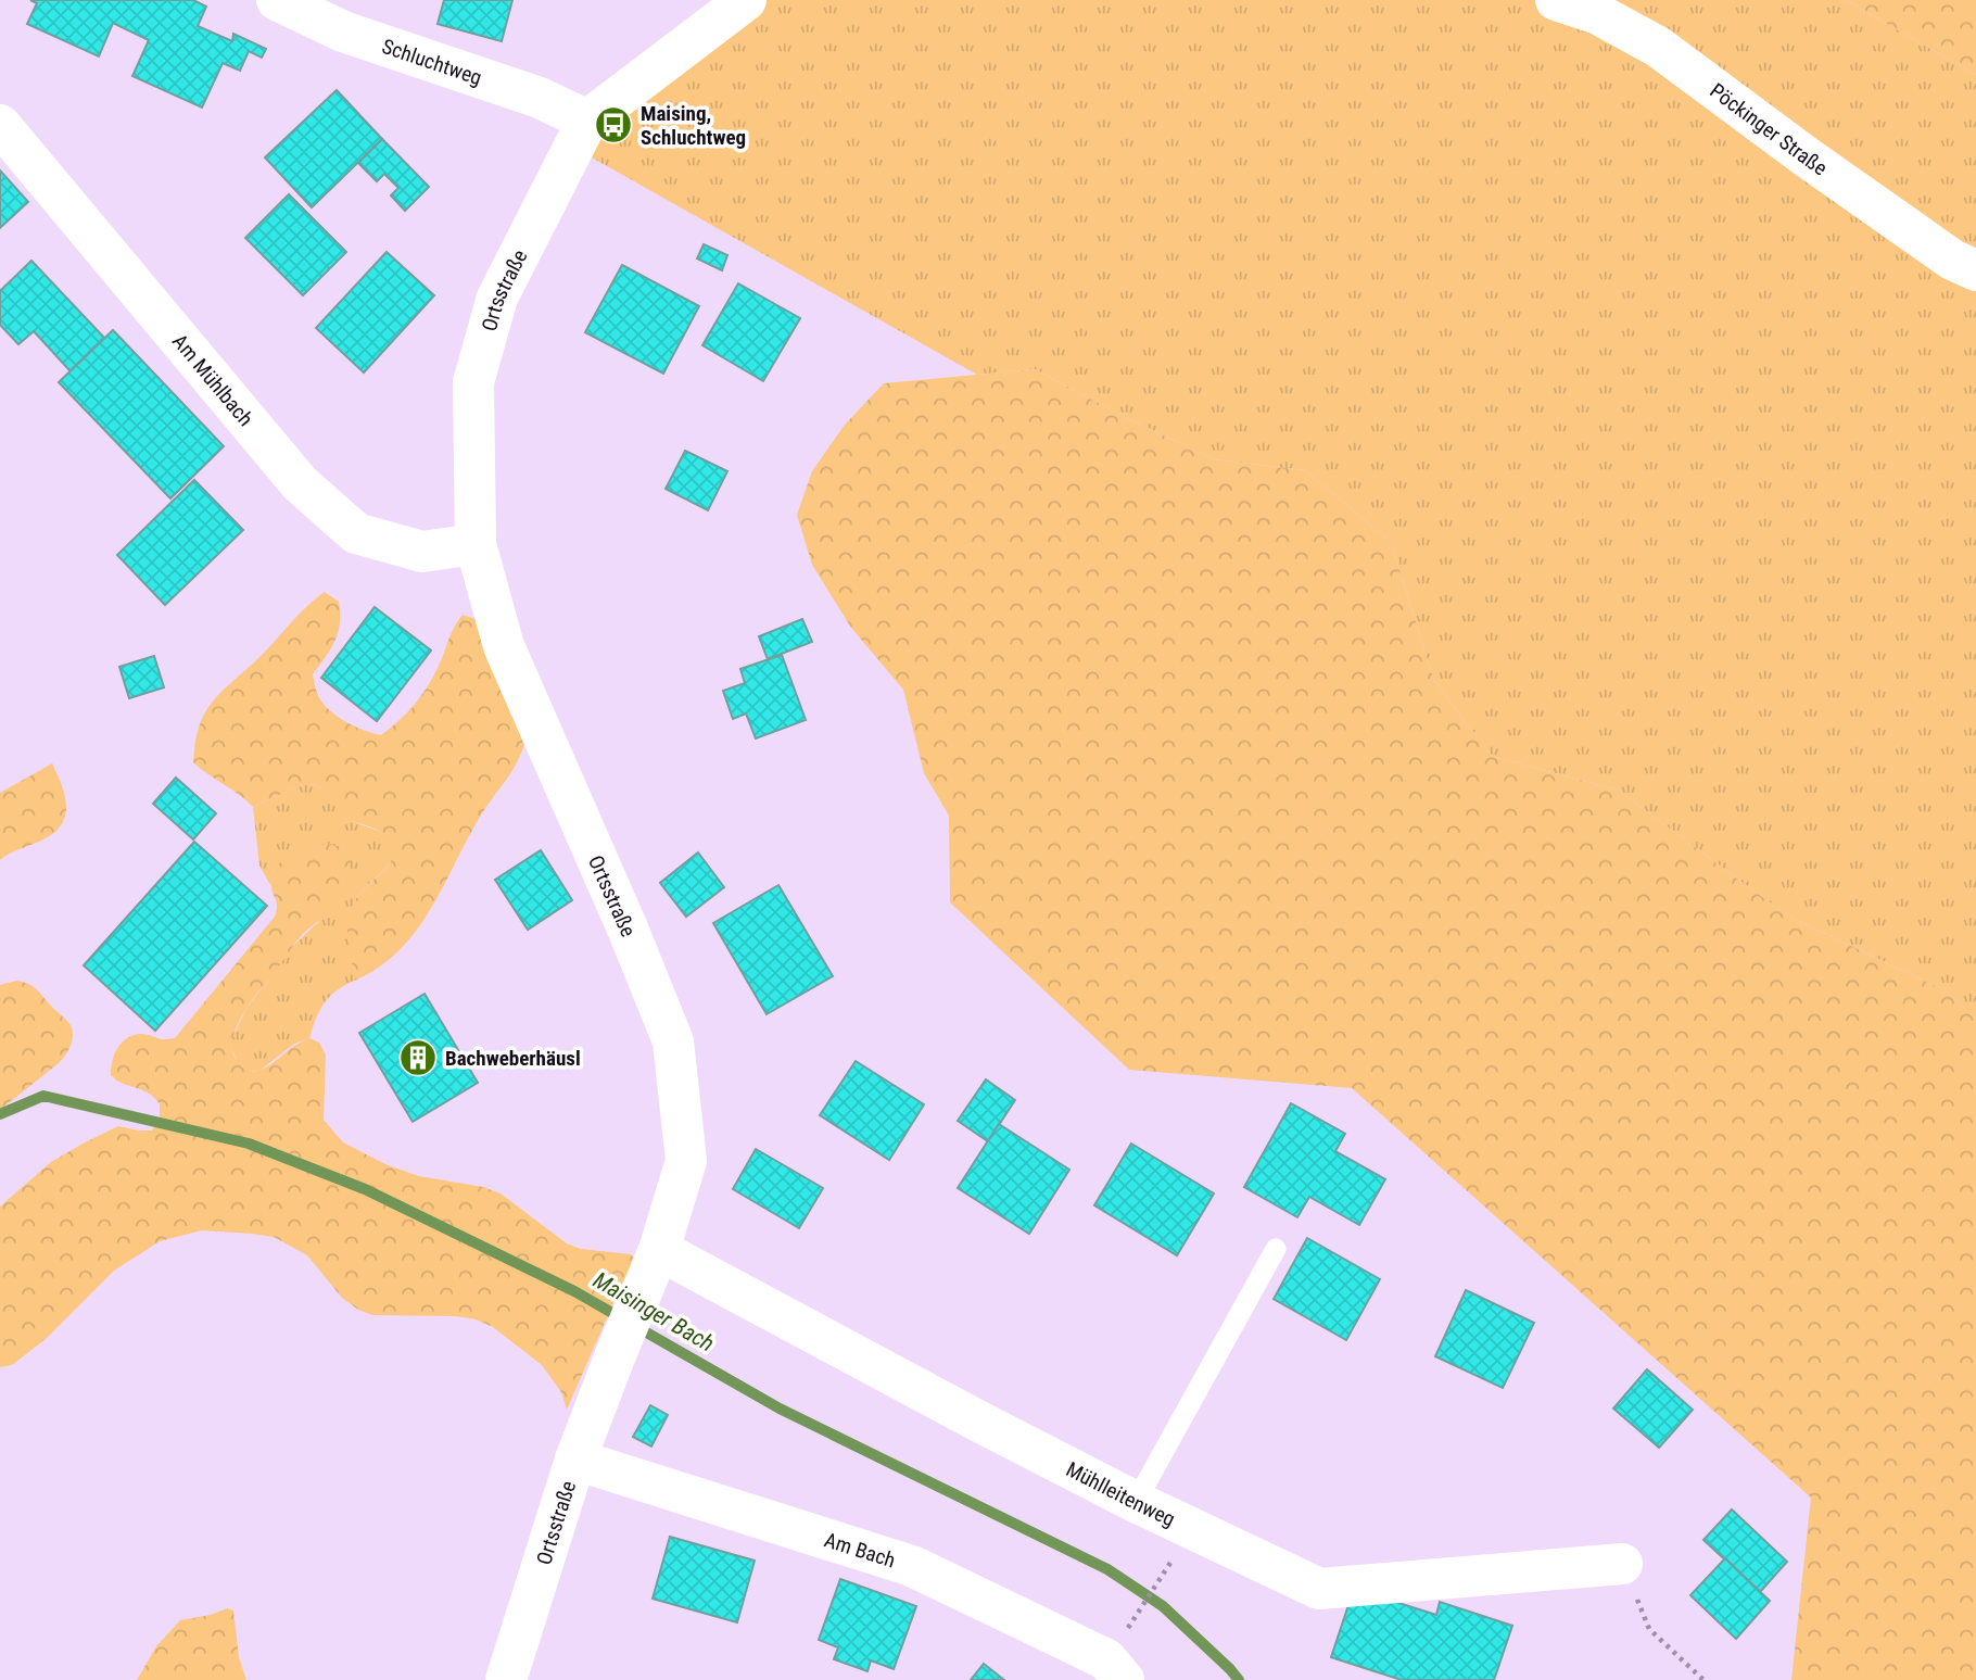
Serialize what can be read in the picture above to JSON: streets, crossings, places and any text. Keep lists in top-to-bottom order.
{
  "streets": {
    "street": [
      "Schluchtweg",
      "Pöckinger Straße",
      "Ortsstraße",
      "Am Mühlbach",
      "Mühlleitenweg",
      "Am Bach"
    ]
  },
  "crossings": [
    ["Schluchtweg", "Ortsstraße"],
    ["Ortsstraße", "Am Mühlbach"],
    ["Ortsstraße", "Mühlleitenweg"],
    ["Ortsstraße", "Am Bach"]
  ],
  "water": ["Maisinger Bach"],
  "places": {
    "bus stop": ["Maising, Schluchtweg"],
    "building": ["Bachweberhäusl"]
  }
}
